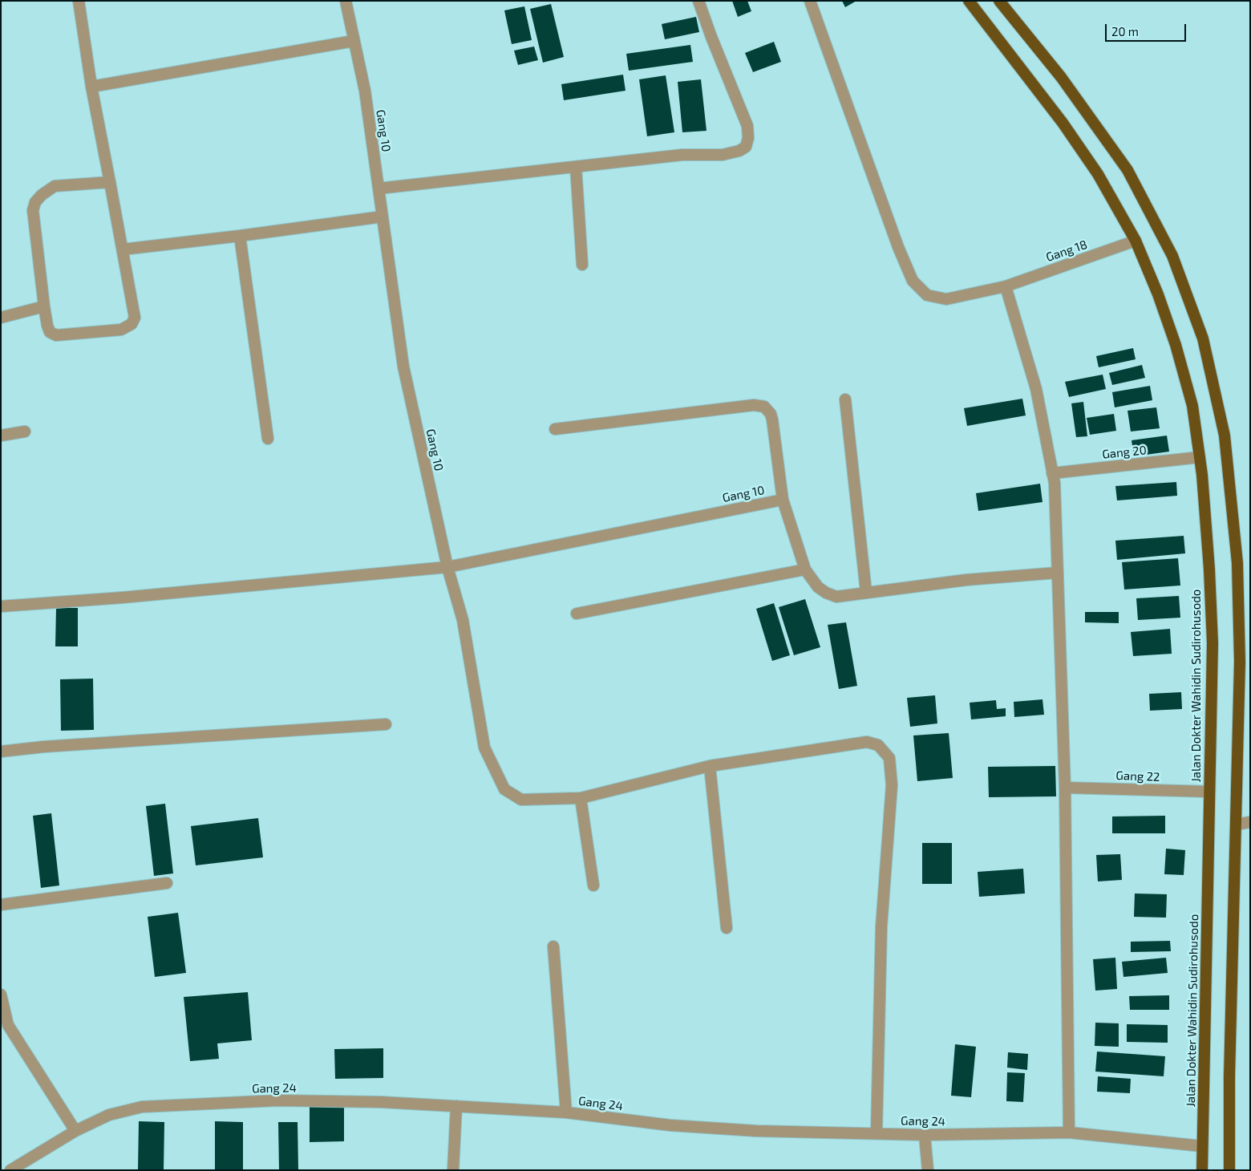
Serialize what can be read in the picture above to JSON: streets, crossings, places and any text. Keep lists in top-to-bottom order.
{
  "streets": {
    "highway": ["Jalan Dokter Wahidin Sudirohusodo"],
    "street": [
      "Gang 10",
      "Gang 18",
      "Gang 20",
      "Gang 22",
      "Gang 24"
    ]
  },
  "crossings": [
    ["Gang 18", "Jalan Dokter Wahidin Sudirohusodo"],
    ["Gang 20", "Jalan Dokter Wahidin Sudirohusodo"],
    ["Jalan Dokter Wahidin Sudirohusodo", "Gang 22"],
    ["Jalan Dokter Wahidin Sudirohusodo", "Gang 24"]
  ],
  "scale_bar": "20 m"
}
